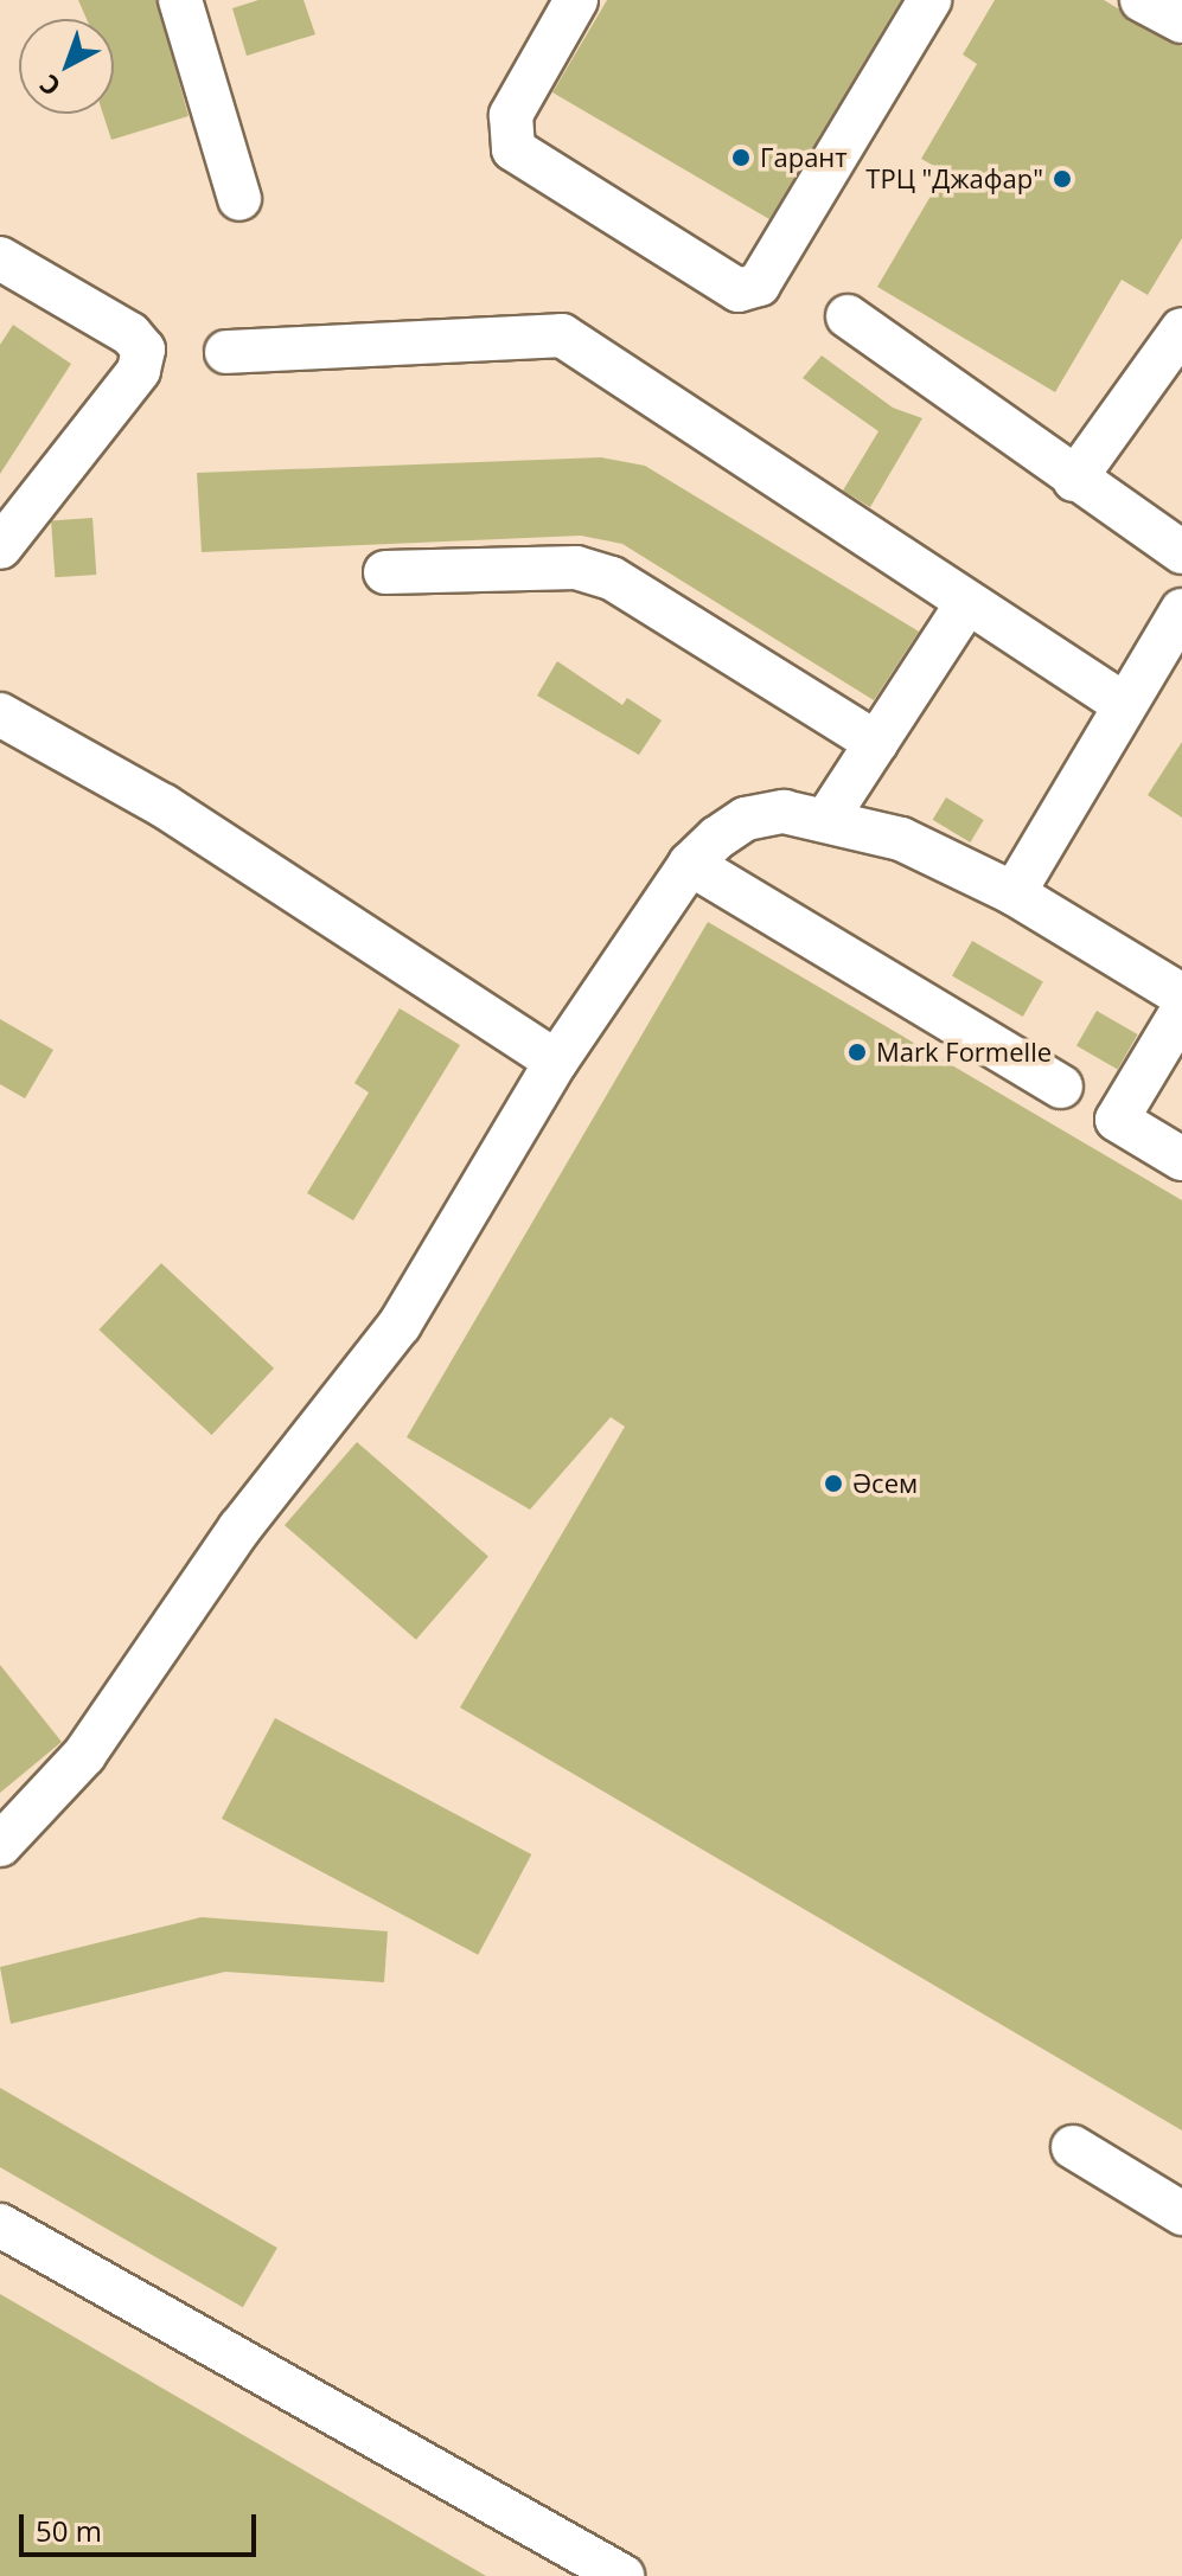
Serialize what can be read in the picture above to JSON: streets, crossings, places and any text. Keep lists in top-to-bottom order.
{
  "places": [
    "Гарант",
    "ТРЦ \"Джафар\"",
    "Mark Formelle",
    "Әсем"
  ],
  "scale_bar": "50 m",
  "north": "bottom left"
}
